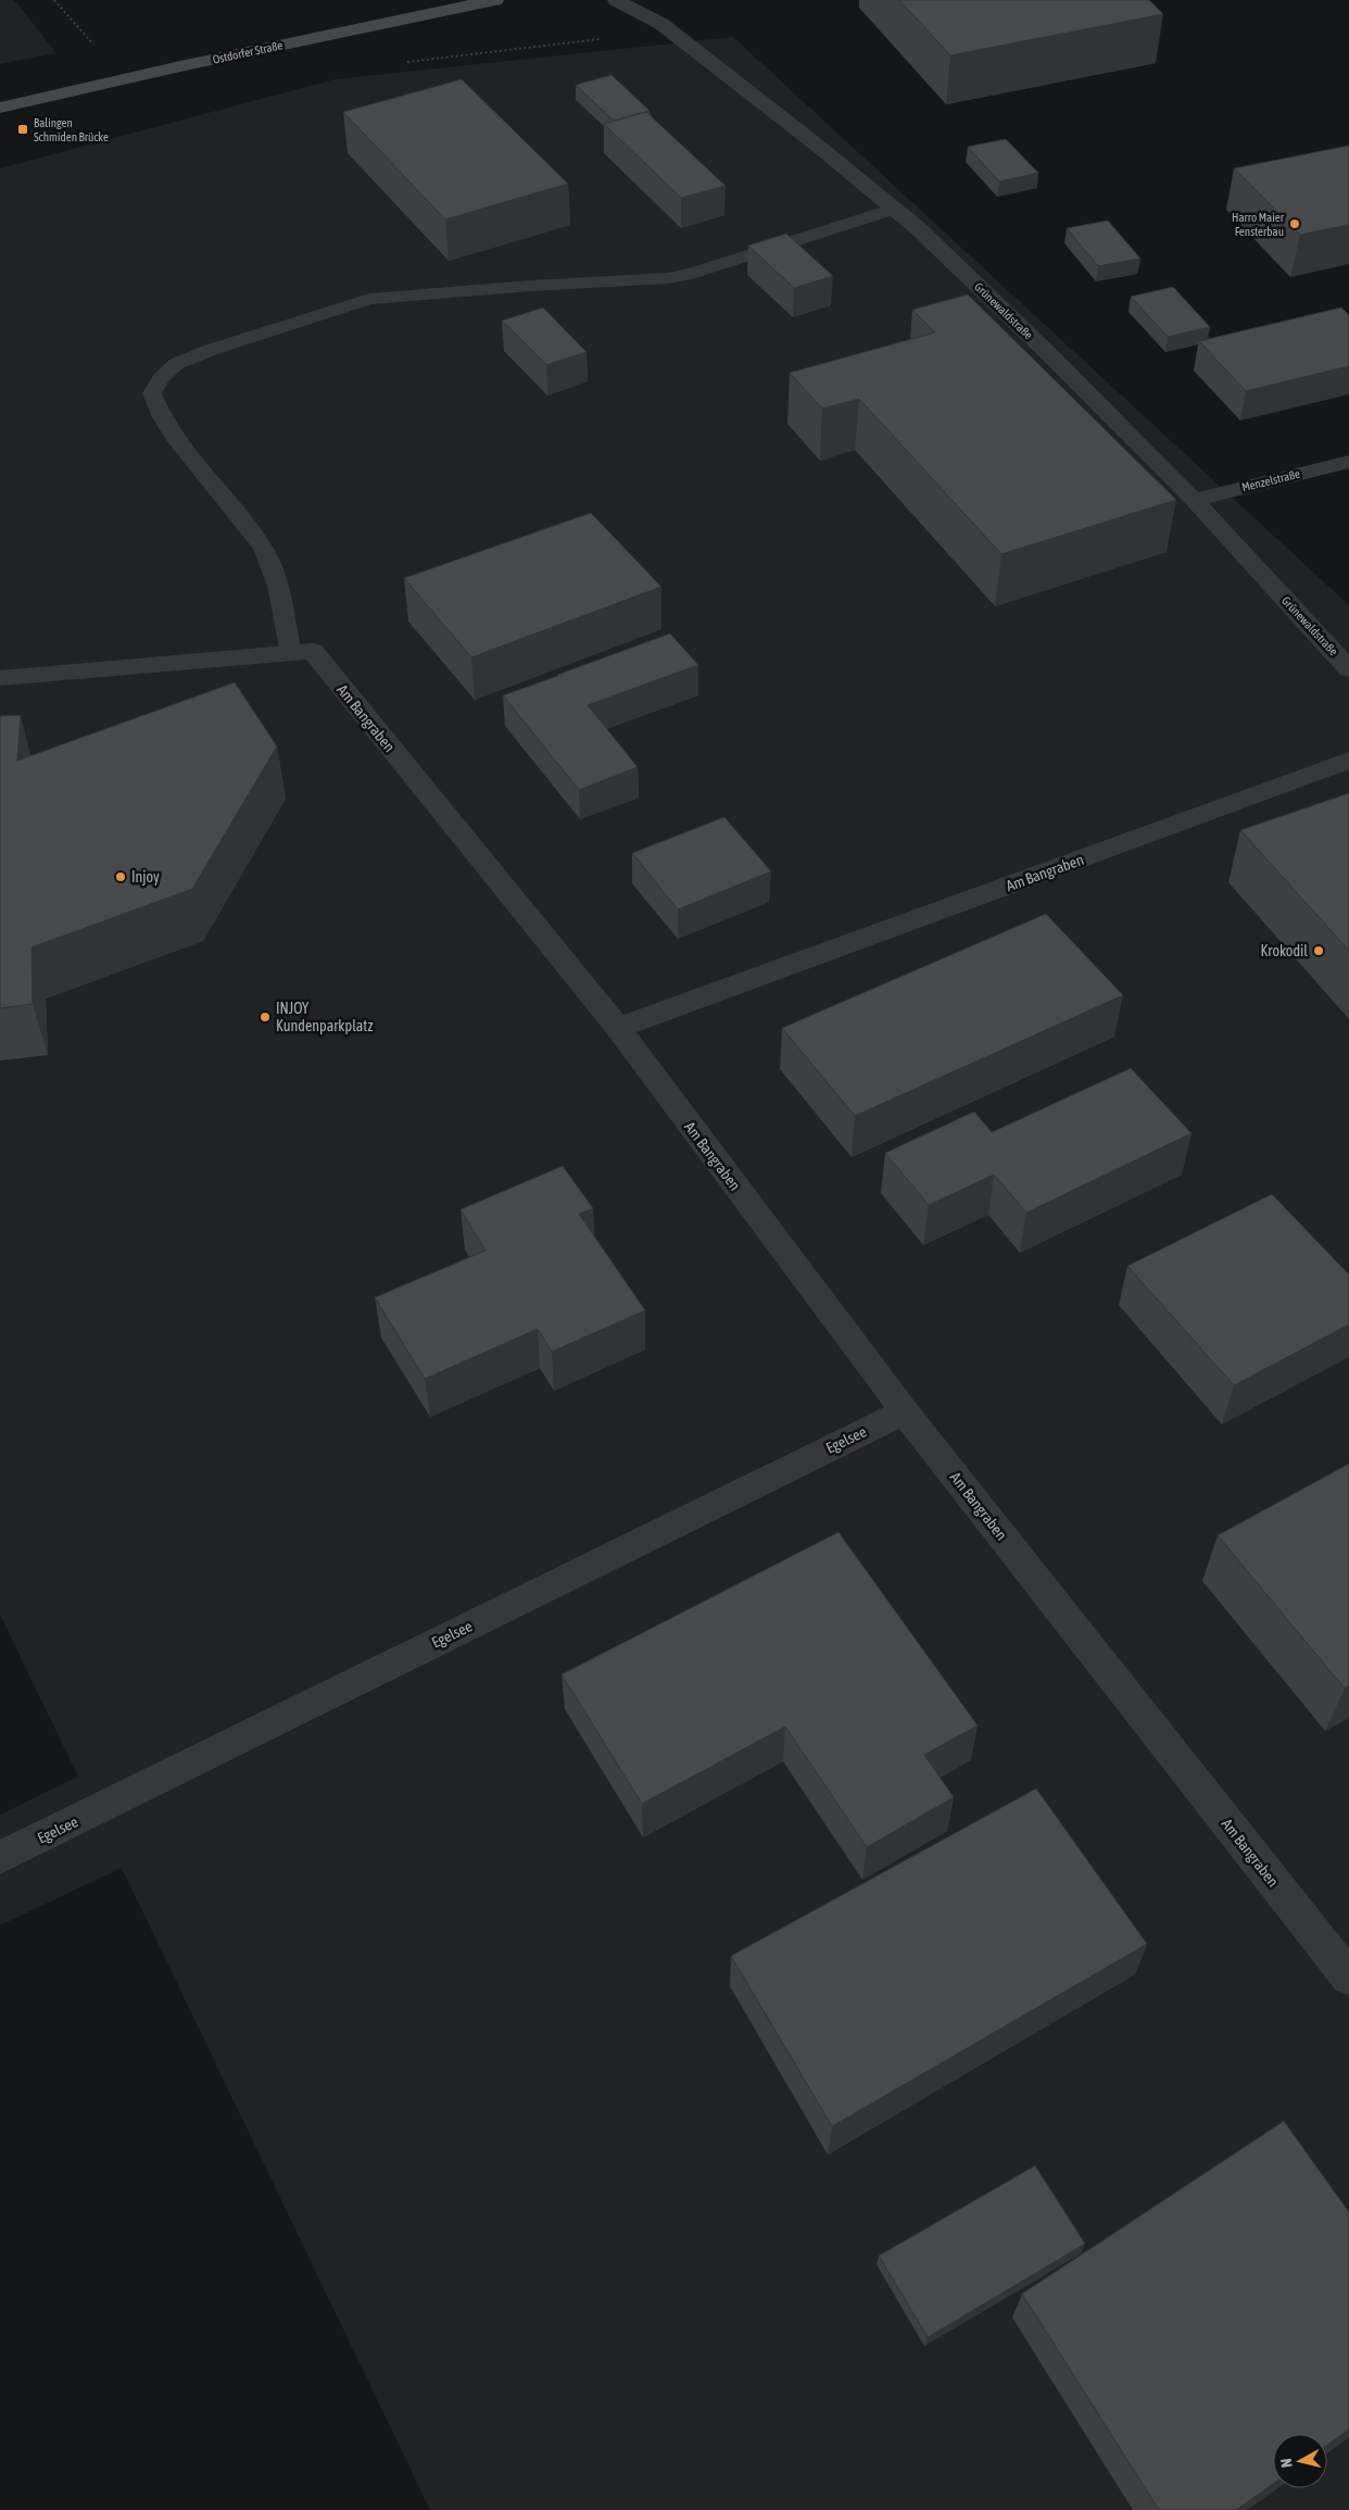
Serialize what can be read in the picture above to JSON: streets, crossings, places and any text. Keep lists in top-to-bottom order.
{
  "streets": {
    "main road": ["Ostdorfer Straße"],
    "street": [
      "Grünewaldstraße",
      "Menzelstraße",
      "Am Bangraben",
      "Egelsee"
    ]
  },
  "crossings": [
    ["Grünewaldstraße", "Menzelstraße"],
    ["Am Bangraben", "Egelsee"]
  ],
  "places": {
    "transit": ["Balingen Schmiden Brücke"],
    "other": [
      "Harro Maier Fensterbau",
      "Injoy",
      "Krokodil",
      "INJOY Kundenparkplatz"
    ]
  },
  "north": "left"
}
